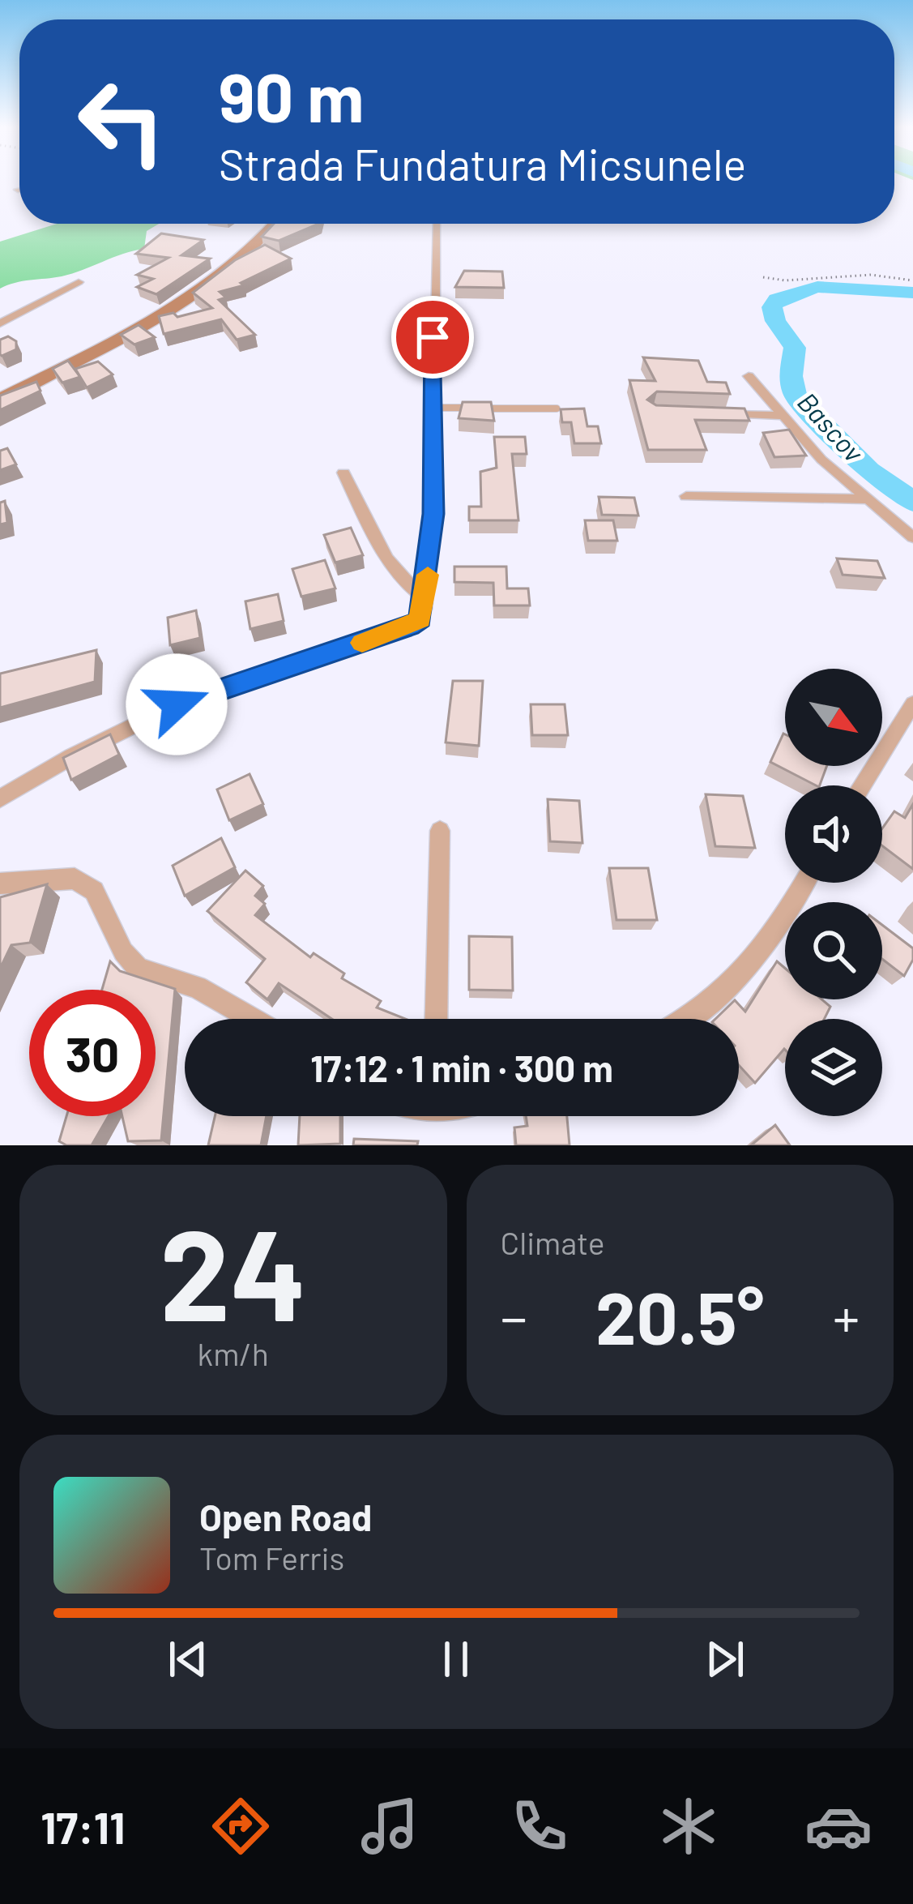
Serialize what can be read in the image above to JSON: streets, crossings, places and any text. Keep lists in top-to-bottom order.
{
  "water": ["Bascov"],
  "north": "bottom right",
  "page": {
    "turn": ["90 m", "Strada Fundatura Micsunele"],
    "limit": "30",
    "trip": "17:12 · 1 min · 300 m",
    "tile": [
      ["24", "km/h"],
      "Climate"
    ],
    "heat": ["−", "20.5°", "+"],
    "song": ["Open Road", "Tom Ferris"],
    "tabs": "17:11"
  }
}
